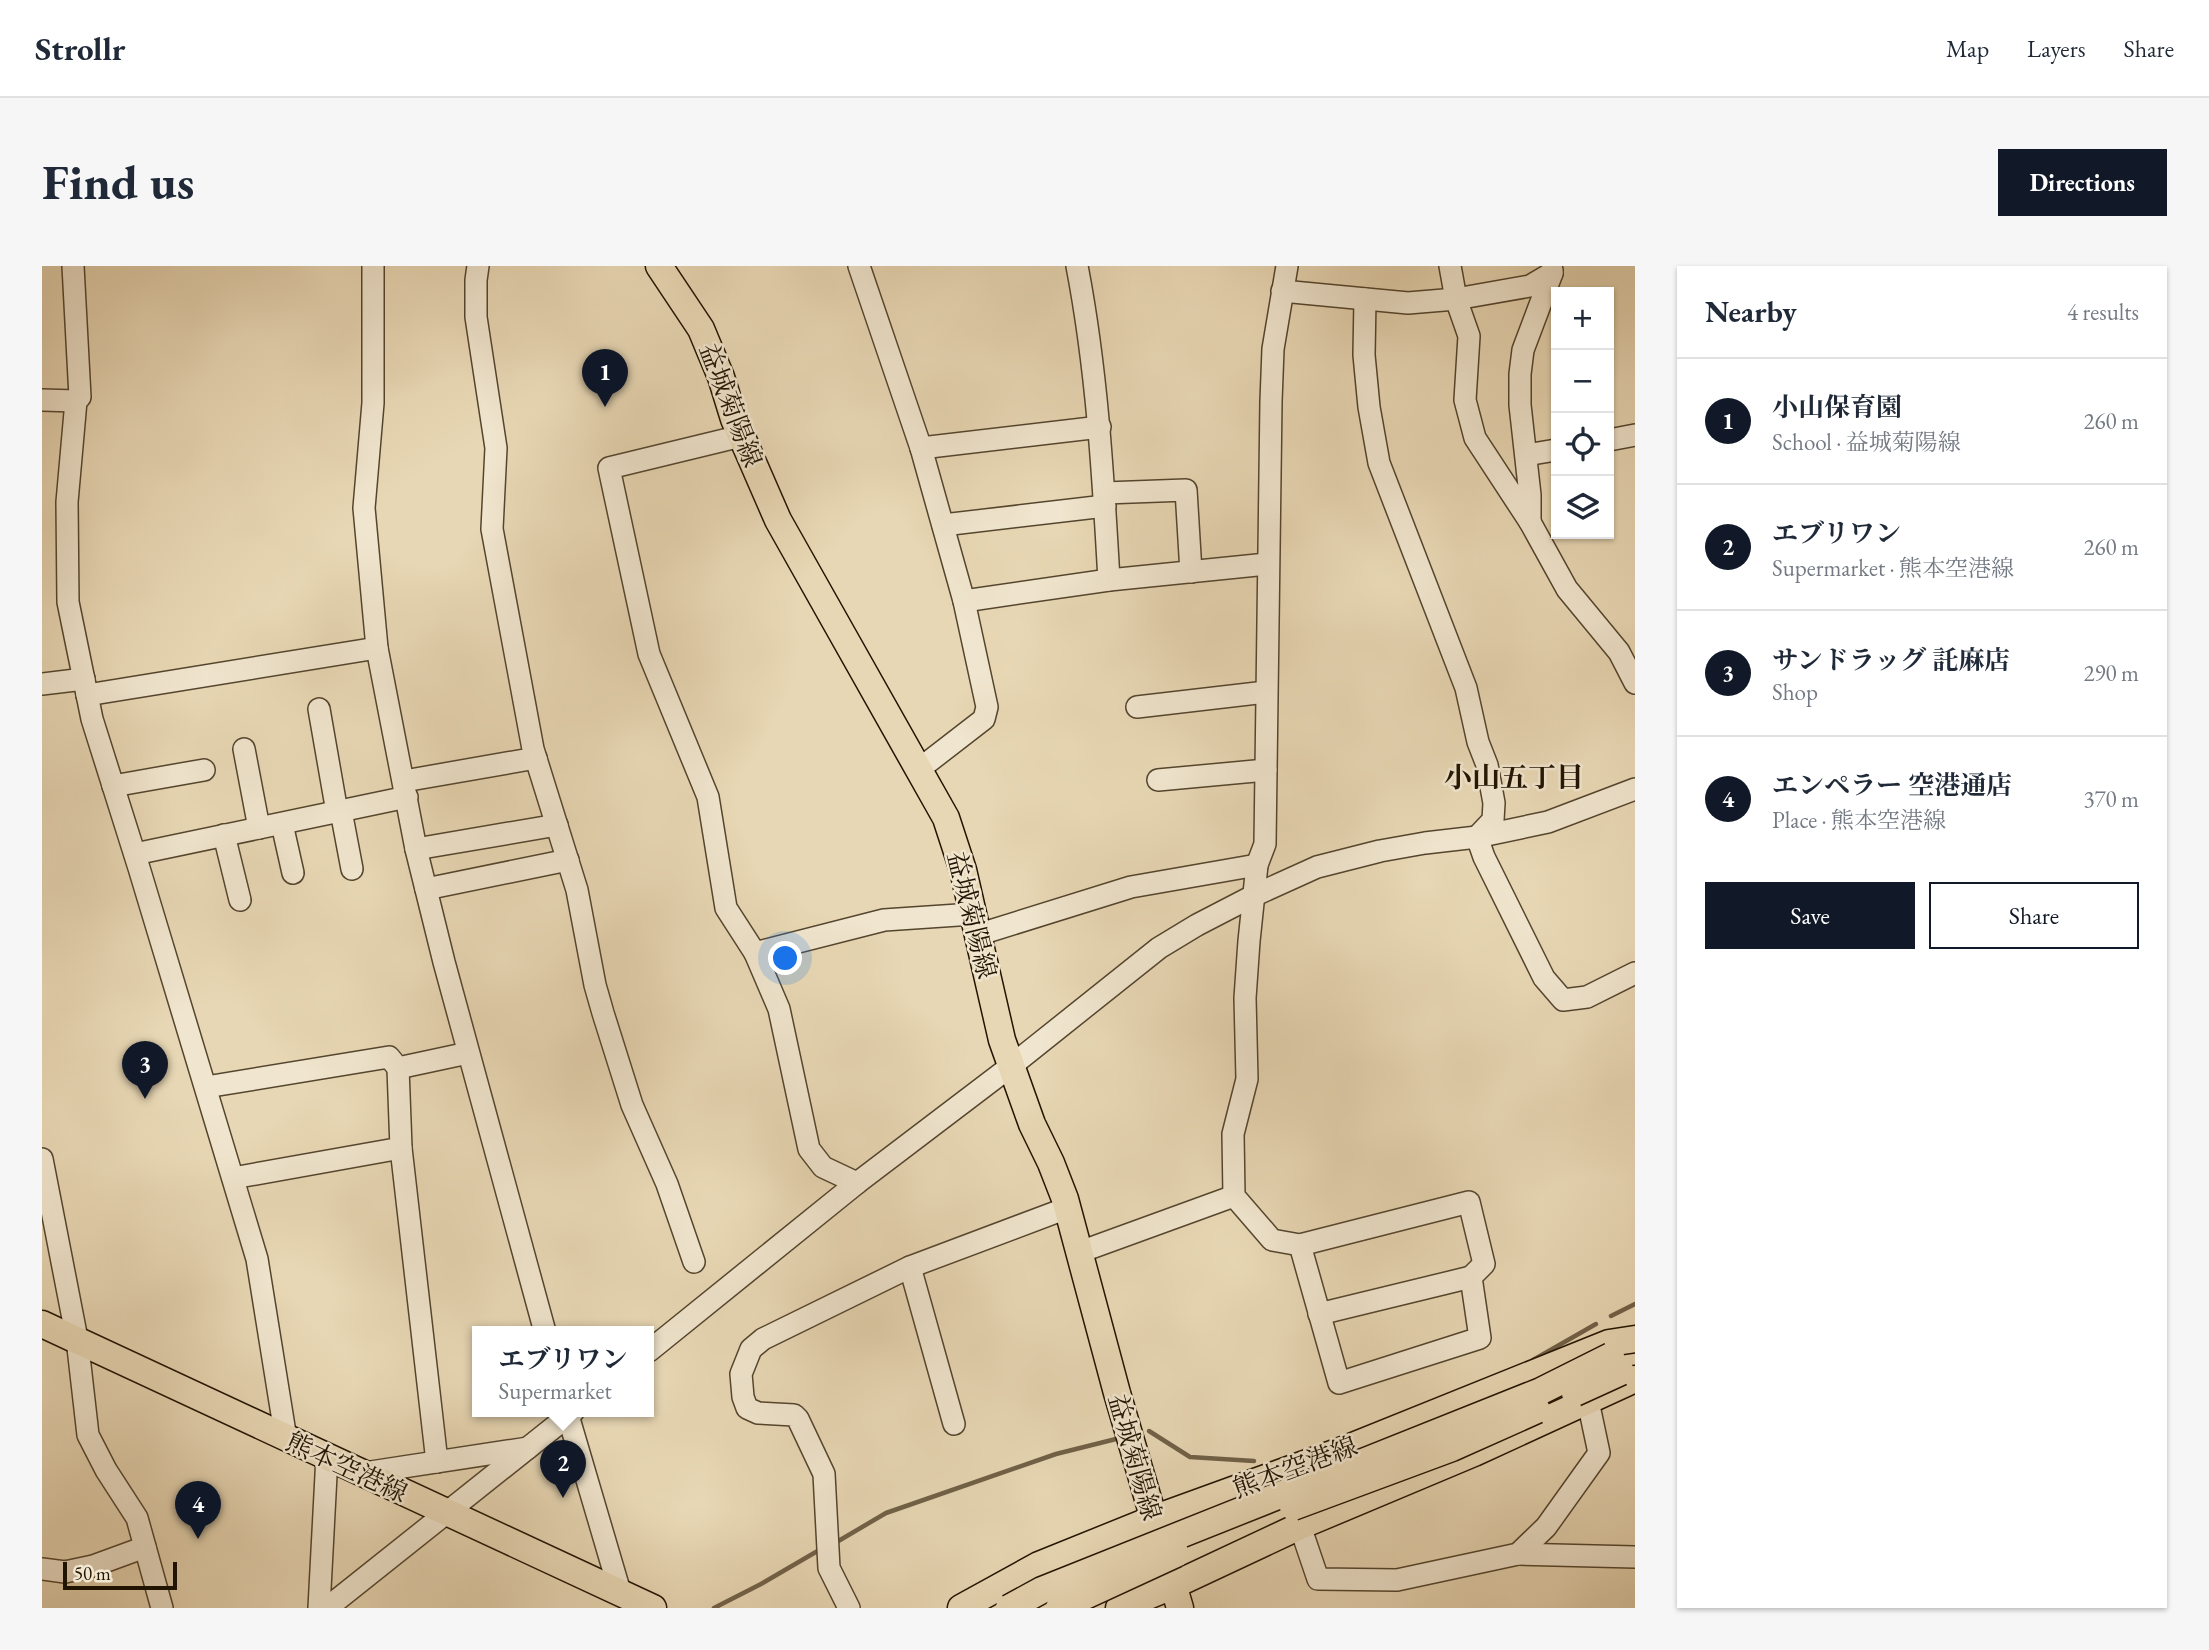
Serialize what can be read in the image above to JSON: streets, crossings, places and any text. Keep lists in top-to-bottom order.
{
  "streets": {
    "main road": ["益城菊陽線", "熊本空港線"]
  },
  "crossings": [
    ["益城菊陽線", "熊本空港線"]
  ],
  "districts": ["小山五丁目"],
  "scale_bar": "50 m",
  "page": {
    "header": "Strollr",
    "nav": ["Map", "Layers", "Share"],
    "buttons": [
      "Directions",
      ["Save", "Share"]
    ],
    "title": "Find us",
    "heading": ["Nearby", "4 results"],
    "map_buttons": ["+", "−"],
    "pins": [
      "1",
      "3",
      "2",
      "4"
    ],
    "list": [
      {
        "mark": "1",
        "name": "小山保育園",
        "note": "School · 益城菊陽線",
        "value": "260 m"
      },
      {
        "mark": "2",
        "name": "エブリワン",
        "note": "Supermarket · 熊本空港線",
        "value": "260 m"
      },
      {
        "mark": "3",
        "name": "サンドラッグ 託麻店",
        "note": "Shop",
        "value": "290 m"
      },
      {
        "mark": "4",
        "name": "エンペラー 空港通店",
        "note": "Place · 熊本空港線",
        "value": "370 m"
      }
    ],
    "popup": ["エブリワン", "Supermarket"],
    "scale": "50 m"
  }
}
